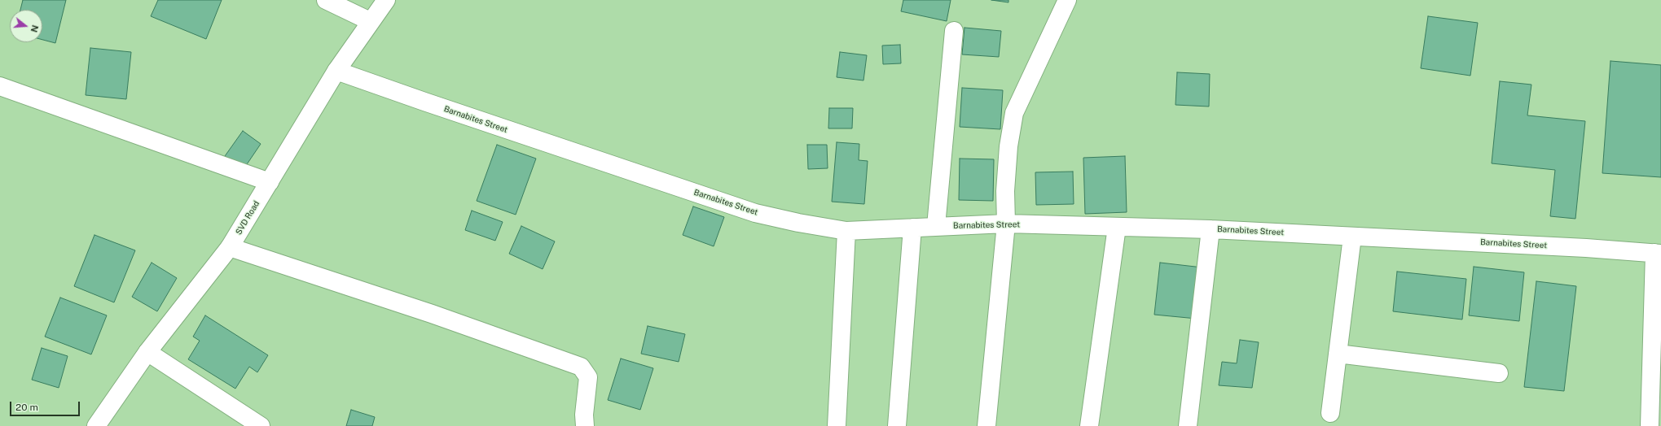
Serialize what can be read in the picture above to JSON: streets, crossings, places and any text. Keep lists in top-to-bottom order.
{
  "streets": {
    "street": ["Barnabites Street", "SVD Road"]
  },
  "crossings": [
    ["Barnabites Street", "SVD Road"]
  ],
  "scale_bar": "20 m",
  "north": "right"
}
